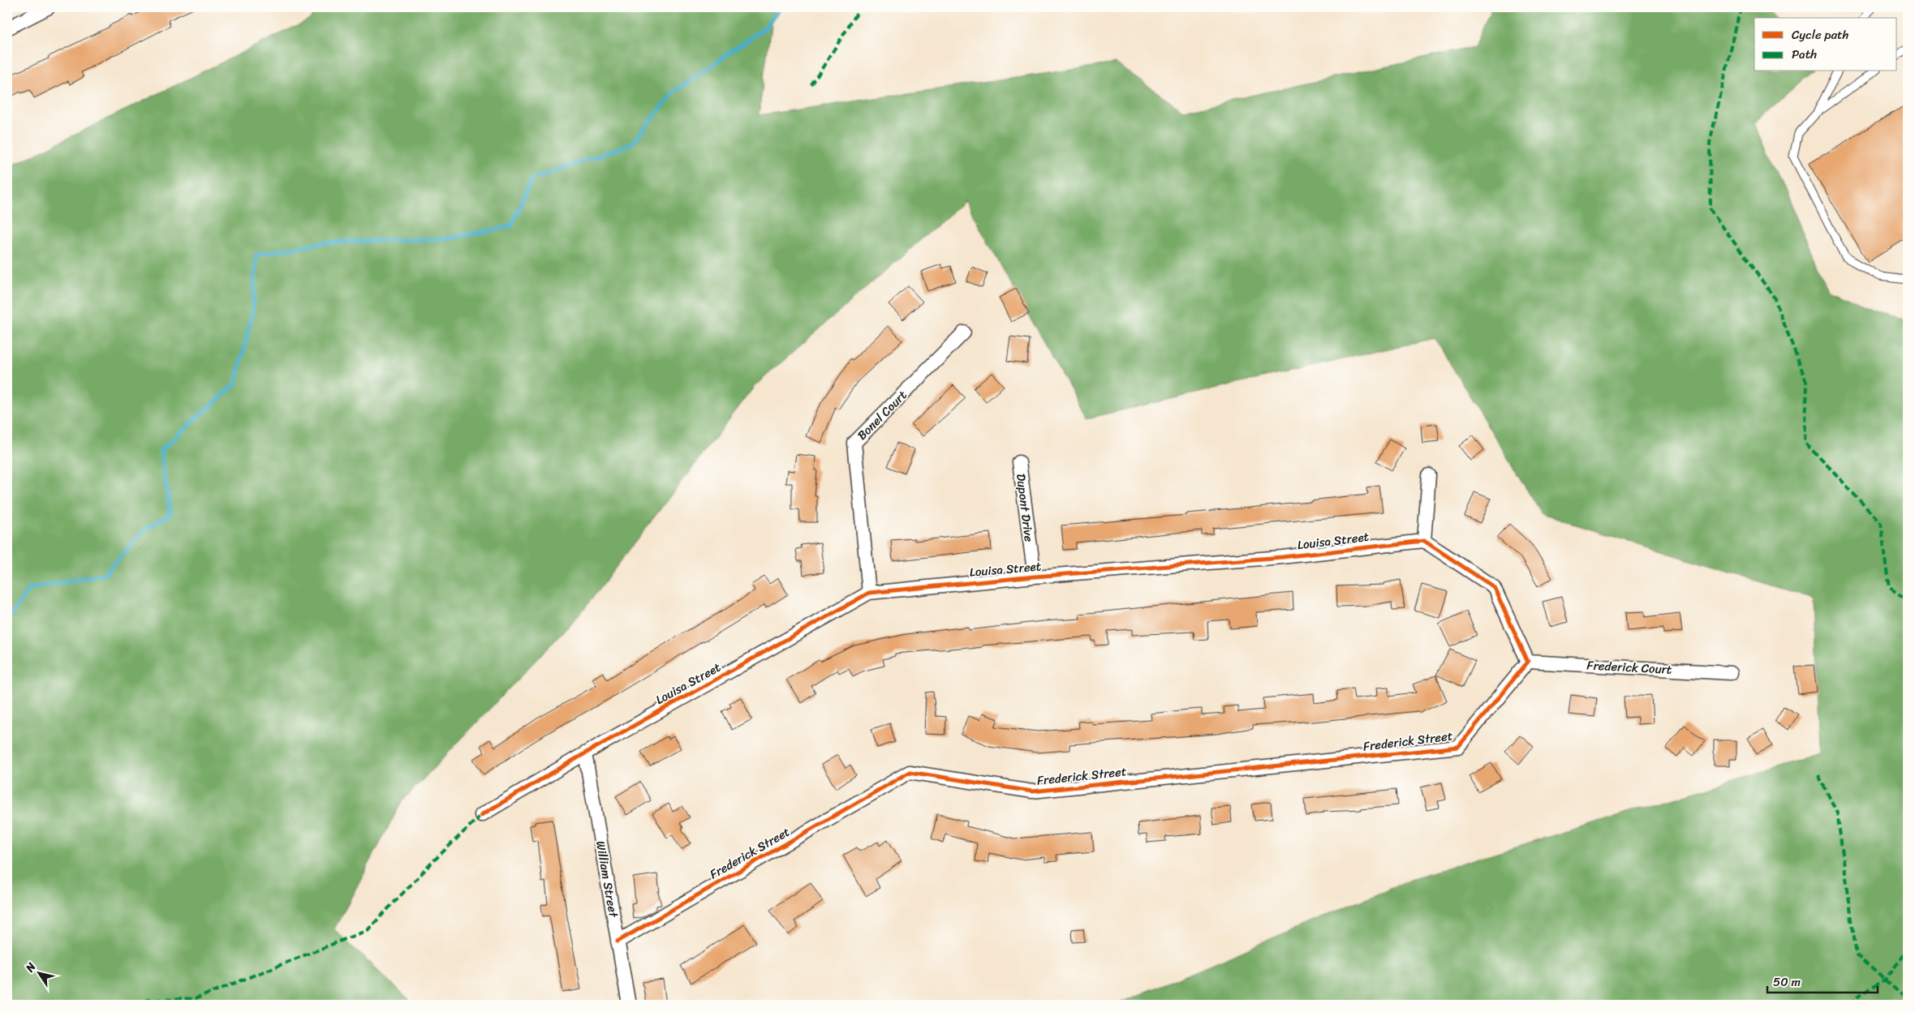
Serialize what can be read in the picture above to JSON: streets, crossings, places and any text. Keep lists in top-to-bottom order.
{
  "streets": {
    "street": [
      "Bonel Court",
      "Dupont Drive",
      "Louisa Street",
      "Frederick Court",
      "Frederick Street",
      "William Street"
    ]
  },
  "crossings": [
    ["Bonel Court", "Louisa Street"],
    ["Dupont Drive", "Louisa Street"],
    ["Louisa Street", "William Street"],
    ["Frederick Court", "Frederick Street"],
    ["Frederick Street", "William Street"]
  ],
  "legend": ["Cycle path", "Path"],
  "scale_bar": "50 m",
  "north": "top left"
}
